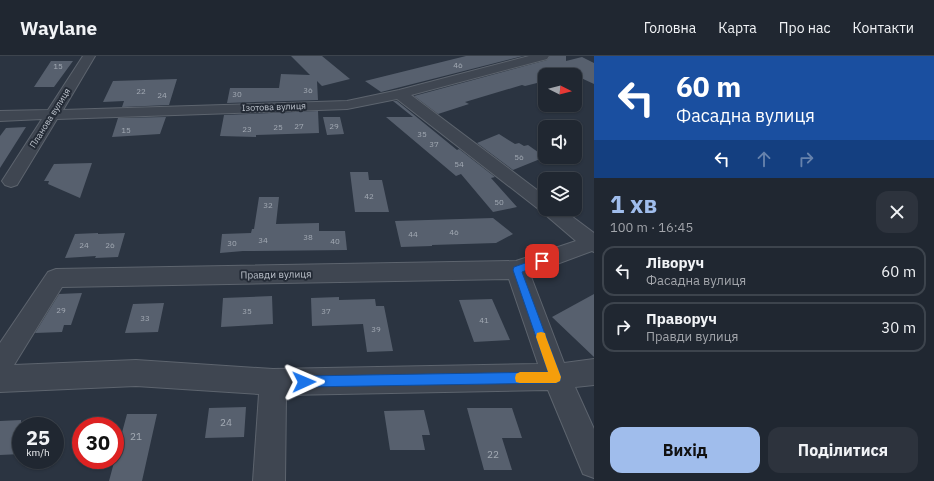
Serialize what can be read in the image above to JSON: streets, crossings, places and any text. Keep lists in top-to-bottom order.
{
  "streets": {
    "street": ["Ізотова вулиця", "Планова вулиця", "Правди вулиця"]
  },
  "crossings": [
    ["Ізотова вулиця", "Планова вулиця"]
  ],
  "house_numbers": [
    "46",
    "15",
    "36",
    "22",
    "30",
    "24",
    "27",
    "29",
    "25",
    "23",
    "15",
    "35",
    "37",
    "56",
    "54",
    "42",
    "50",
    "32",
    "46",
    "44",
    "38",
    "34",
    "40",
    "30",
    "24",
    "26",
    "29",
    "35",
    "37",
    "33",
    "41",
    "39",
    "24",
    "21",
    "22"
  ],
  "north": "right",
  "page": {
    "header": "Waylane",
    "nav": [
      "Головна",
      "Карта",
      "Про нас",
      "Контакти"
    ],
    "turn": ["60 m", "Фасадна вулиця"],
    "heading": ["1 хв", "100 m · 16:45"],
    "list": [
      {
        "name": "Ліворуч",
        "note": "Фасадна вулиця",
        "value": "60 m"
      },
      {
        "name": "Праворуч",
        "note": "Правди вулиця",
        "value": "30 m"
      }
    ],
    "speed": "25 km/h",
    "limit": "30",
    "buttons": ["Вихід", "Поділитися"]
  }
}
